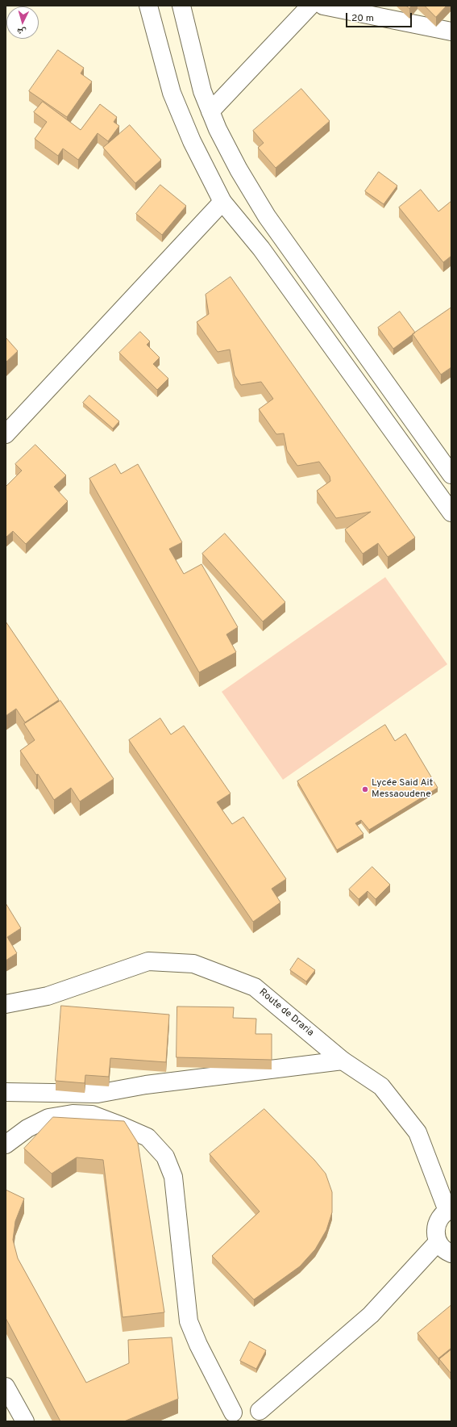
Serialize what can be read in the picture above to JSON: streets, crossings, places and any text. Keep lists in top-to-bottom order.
{
  "streets": {
    "main road": ["Route de Draria"]
  },
  "places": ["Lycée Said Ait Messaoudene"],
  "scale_bar": "20 m",
  "north": "bottom"
}
